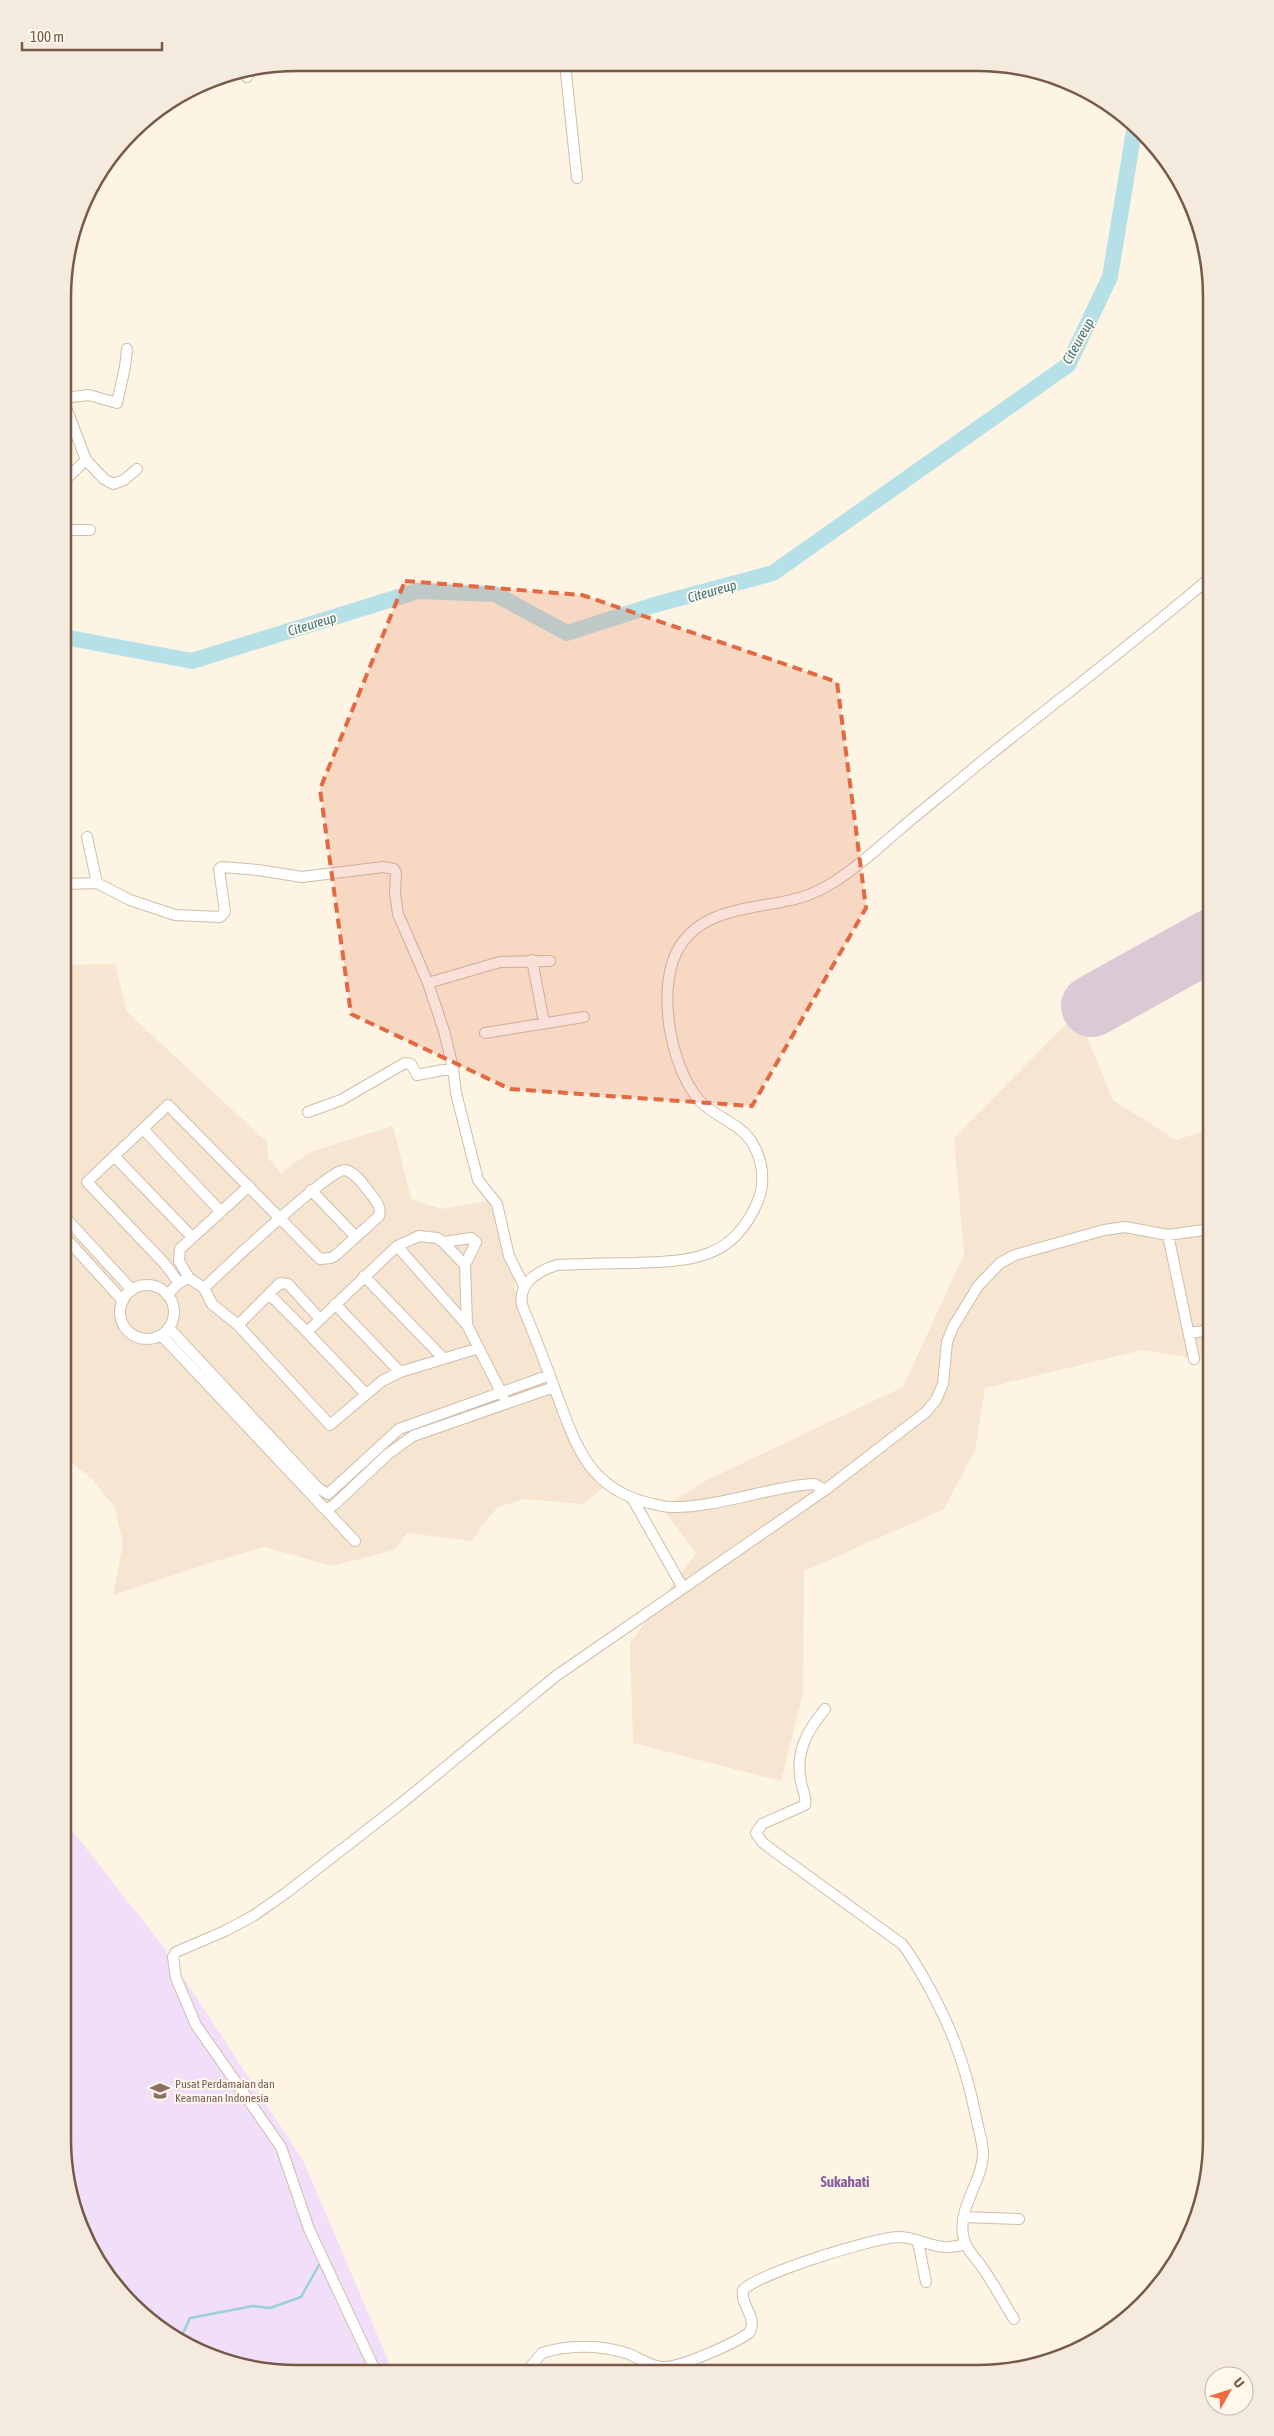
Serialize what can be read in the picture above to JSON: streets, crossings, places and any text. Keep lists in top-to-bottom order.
{
  "districts": ["Sukahati"],
  "water": ["Citeureup"],
  "places": {
    "school or university": ["Pusat Perdamaian dan Keamanan Indonesia"]
  },
  "scale_bar": "100 m",
  "north": "top right"
}
